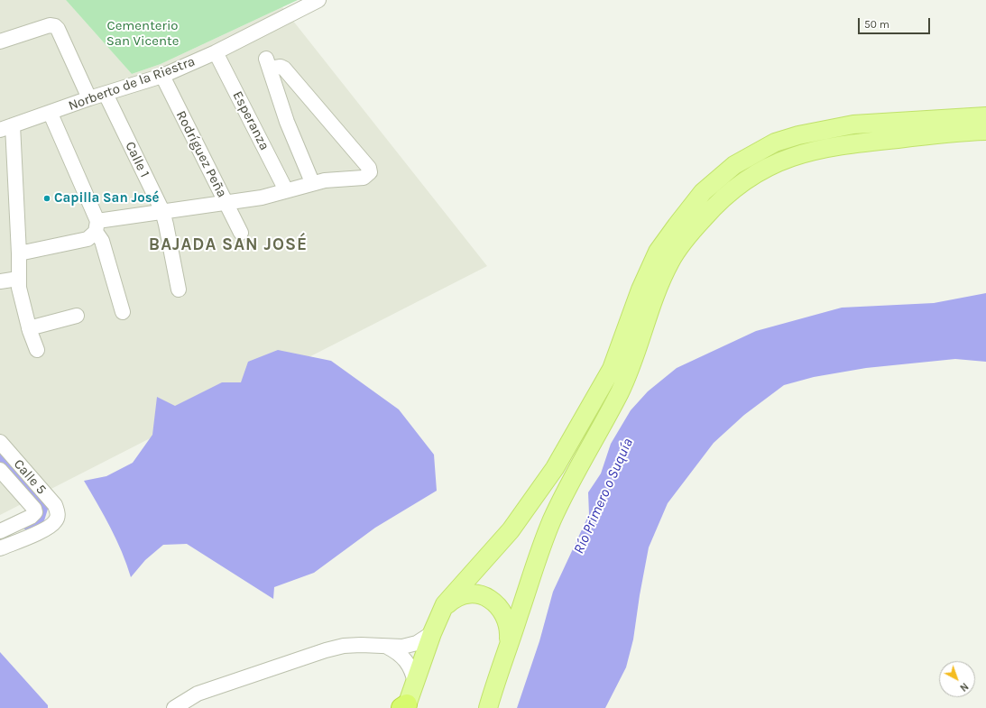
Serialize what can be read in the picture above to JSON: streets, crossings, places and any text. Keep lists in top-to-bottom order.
{
  "streets": {
    "street": [
      "Norberto de la Riestra",
      "Esperanza",
      "Rodríguez Peña",
      "Calle 1",
      "Calle 5"
    ]
  },
  "crossings": [
    ["Norberto de la Riestra", "Esperanza"],
    ["Norberto de la Riestra", "Rodríguez Peña"],
    ["Norberto de la Riestra", "Calle 1"]
  ],
  "districts": ["BAJADA SAN JOSÉ"],
  "water": ["Río Primero o Suquía"],
  "parks": ["Cementerio San Vicente"],
  "places": ["Capilla San José"],
  "scale_bar": "50 m",
  "north": "bottom right"
}
